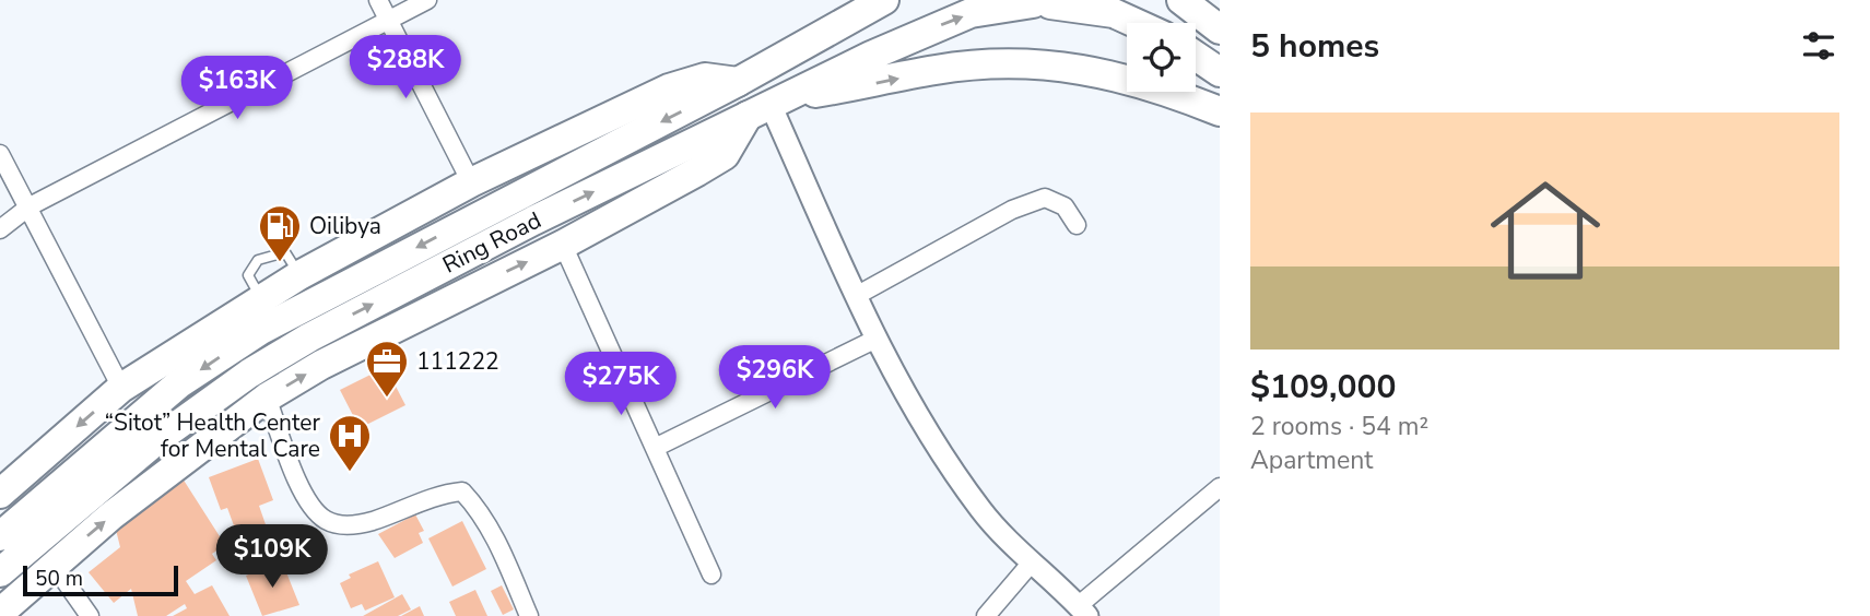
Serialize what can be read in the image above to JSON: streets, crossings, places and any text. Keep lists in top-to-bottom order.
{
  "streets": {
    "main road": ["Ring Road"]
  },
  "places": {
    "fuel station": ["Oilibya"],
    "office": ["111222"],
    "hospital": ["“Sitot” Health Center for Mental Care"]
  },
  "scale_bar": "50 m",
  "page": {
    "heading": "5 homes",
    "price": [
      "$288K",
      "$163K",
      "$296K",
      "$275K",
      "$109K"
    ],
    "list": [
      {
        "name": "$109,000",
        "note": "2 rooms · 54 m² · Apartment"
      }
    ],
    "scale": "50 m"
  }
}
